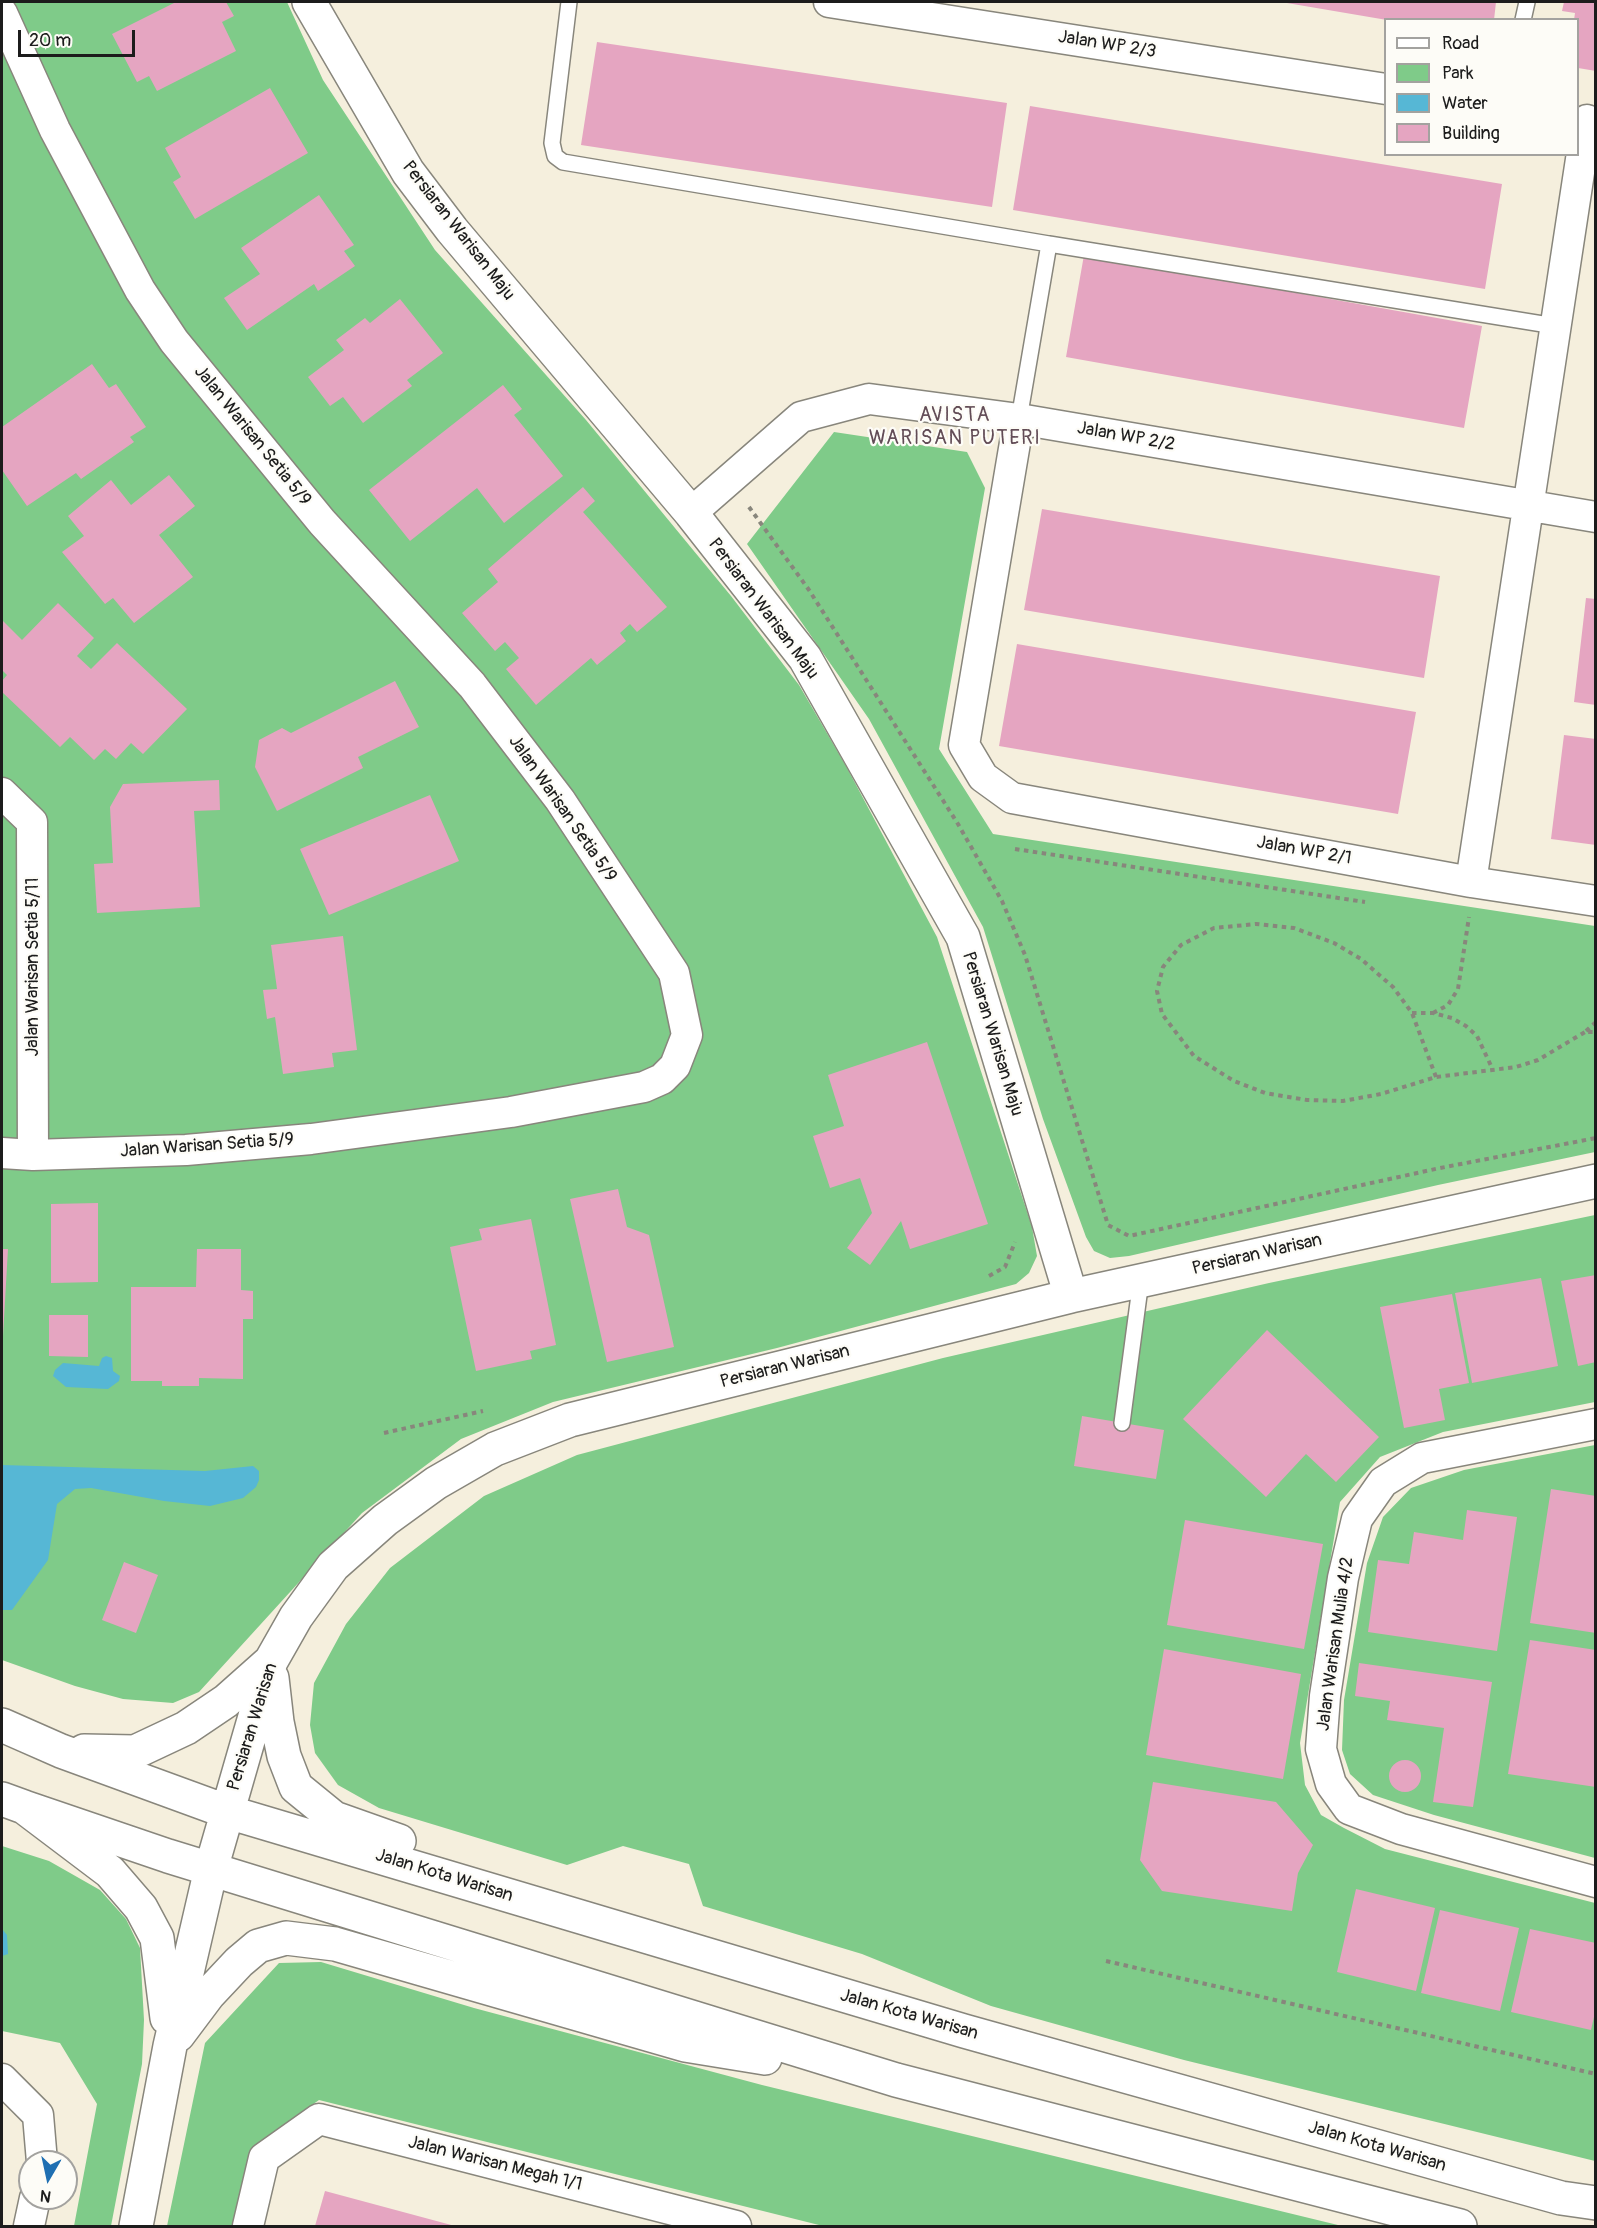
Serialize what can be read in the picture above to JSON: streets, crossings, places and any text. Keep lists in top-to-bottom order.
{
  "streets": {
    "street": [
      "Jalan WP 2/3",
      "Persiaran Warisan Maju",
      "Jalan Warisan Setia 5/9",
      "Jalan WP 2/2",
      "Jalan WP 2/1",
      "Jalan Warisan Setia 5/11",
      "Persiaran Warisan",
      "Jalan Warisan Mulia 4/2",
      "Jalan Kota Warisan",
      "Jalan Warisan Megah 1/1"
    ]
  },
  "crossings": [
    ["Persiaran Warisan Maju", "Jalan WP 2/2"],
    ["Persiaran Warisan Maju", "Persiaran Warisan"],
    ["Jalan Warisan Setia 5/9", "Jalan Warisan Setia 5/11"],
    ["Jalan WP 2/2", "Jalan WP 2/1"],
    ["Persiaran Warisan", "Jalan Kota Warisan"]
  ],
  "districts": ["AVISTA WARISAN PUTERI"],
  "legend": [
    "Road",
    "Park",
    "Water",
    "Building"
  ],
  "scale_bar": "20 m",
  "north": "bottom"
}
